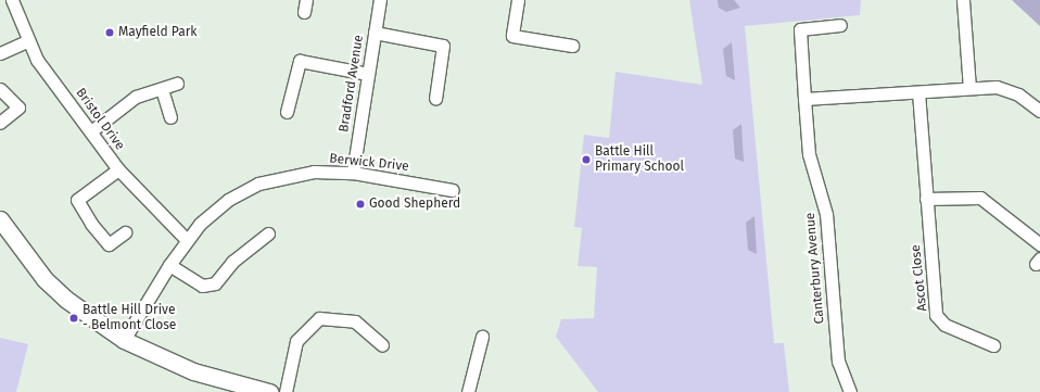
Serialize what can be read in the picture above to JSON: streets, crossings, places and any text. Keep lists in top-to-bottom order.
{
  "streets": {
    "street": [
      "Bradford Avenue",
      "Bristol Drive",
      "Berwick Drive",
      "Canterbury Avenue",
      "Ascot Close"
    ]
  },
  "crossings": [
    ["Bradford Avenue", "Berwick Drive"],
    ["Bristol Drive", "Berwick Drive"]
  ],
  "places": [
    "Mayfield Park",
    "Battle Hill Primary School",
    "Good Shepherd",
    "Battle Hill Drive - Belmont Close"
  ]
}
